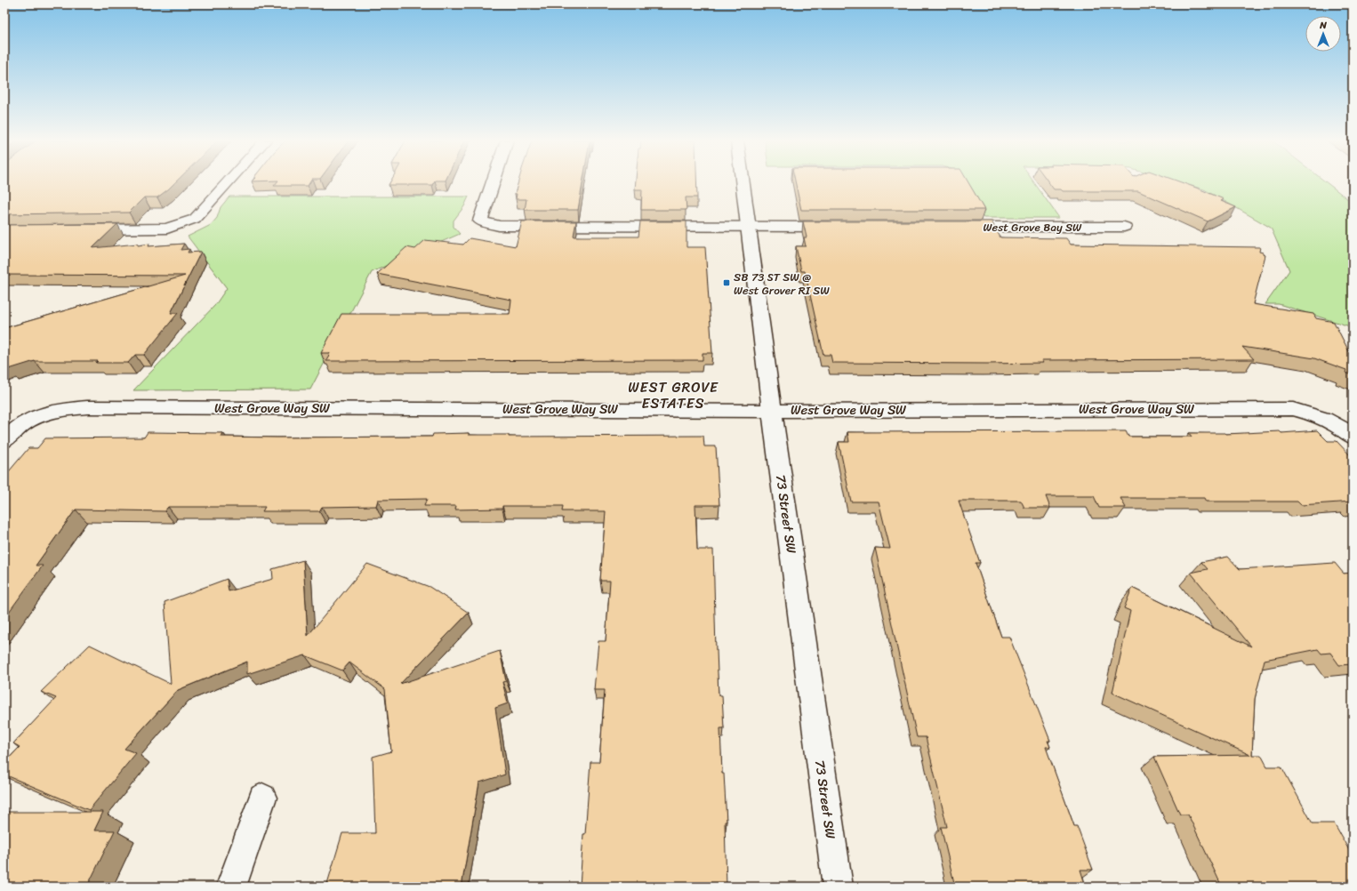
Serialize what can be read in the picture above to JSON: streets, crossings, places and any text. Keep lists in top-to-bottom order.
{
  "streets": {
    "street": ["West Grove Bay SW", "West Grove Way SW", "73 Street SW"]
  },
  "crossings": [
    ["West Grove Way SW", "73 Street SW"]
  ],
  "districts": ["WEST GROVE ESTATES"],
  "places": {
    "transit": ["SB 73 ST SW @ West Grover RI SW"]
  },
  "north": "top"
}
